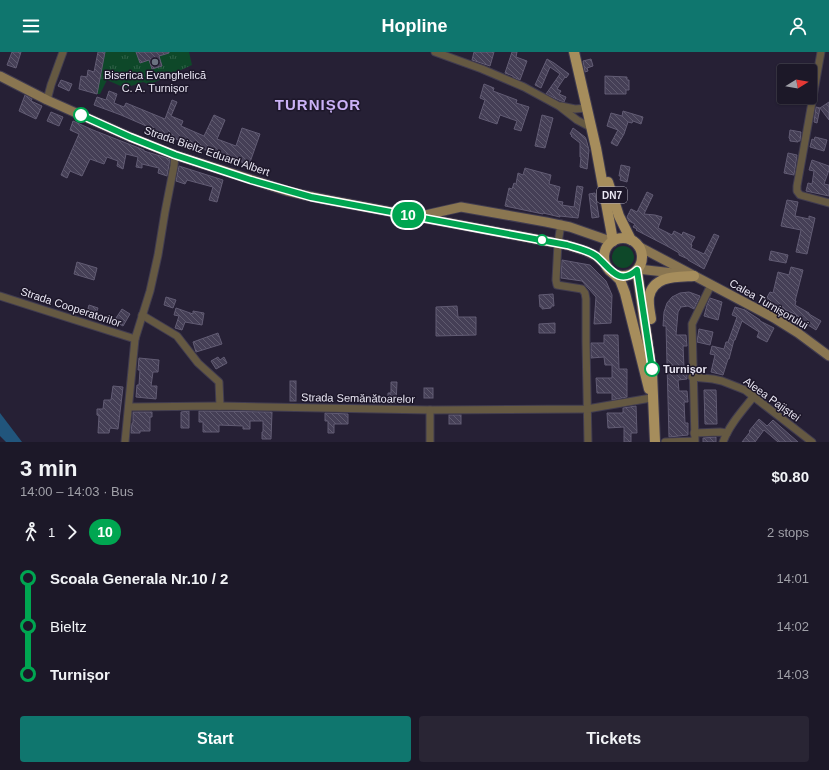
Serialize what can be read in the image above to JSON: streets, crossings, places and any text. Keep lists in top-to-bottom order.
{
  "streets": {
    "main road": ["DN7"],
    "street": [
      "Strada Bieltz Eduard Albert",
      "Calea Turnișorului",
      "Strada Cooperatorilor",
      "Strada Semănătoarelor",
      "Aleea Pajiștei"
    ]
  },
  "crossings": [
    ["Strada Bieltz Eduard Albert", "DN7"],
    ["Strada Bieltz Eduard Albert", "Calea Turnișorului"],
    ["DN7", "Calea Turnișorului"],
    ["DN7", "Strada Semănătoarelor"]
  ],
  "districts": ["TURNIȘOR"],
  "places": ["Biserica Evanghelică C. A. Turnișor", "Turnișor"],
  "lines": ["bus line 10"],
  "north": "right",
  "page": {
    "header": "Hopline",
    "on_map": "10",
    "heading": ["3 min", "14:00 – 14:03 · Bus", "$0.80"],
    "legs": ["1", "10", "2 stops"],
    "list": [
      {
        "name": "Scoala Generala Nr.10 / 2",
        "value": "14:01"
      },
      {
        "name": "Bieltz",
        "value": "14:02"
      },
      {
        "name": "Turnișor",
        "value": "14:03"
      }
    ],
    "buttons": ["Start", "Tickets"]
  }
}
